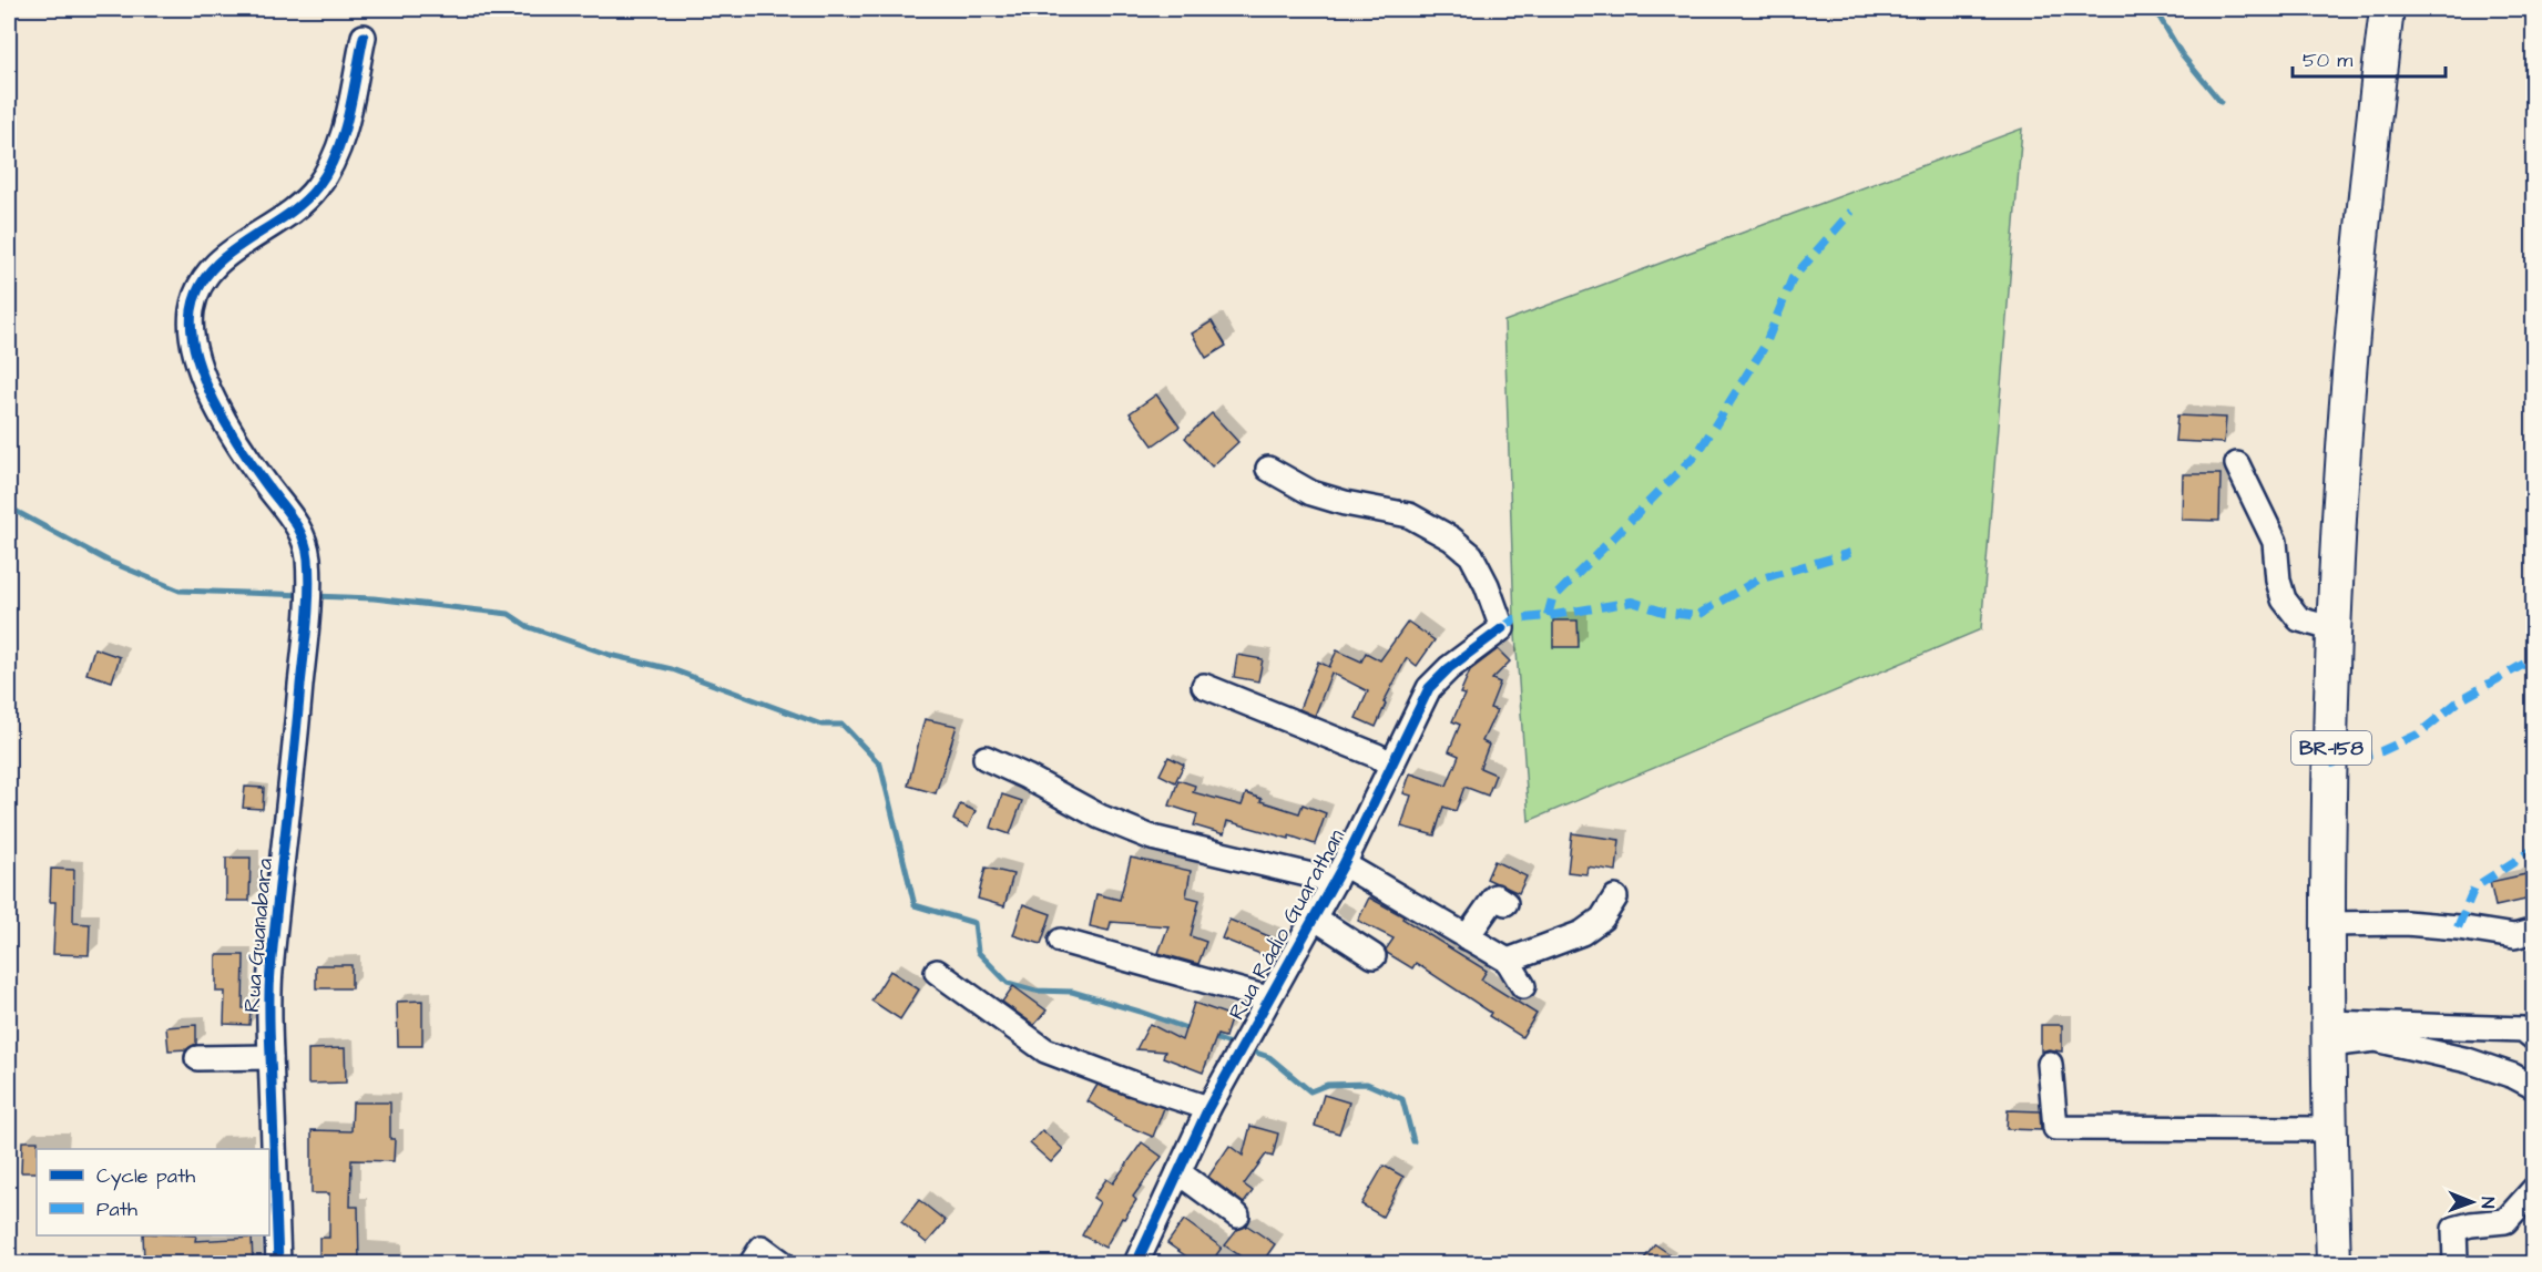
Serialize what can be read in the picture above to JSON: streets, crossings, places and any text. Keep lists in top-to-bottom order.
{
  "streets": {
    "highway": ["BR-158"],
    "street": ["Rua Rádio Guarathan", "Rua Guanabara"]
  },
  "legend": ["Cycle path", "Path"],
  "scale_bar": "50 m",
  "north": "right"
}
